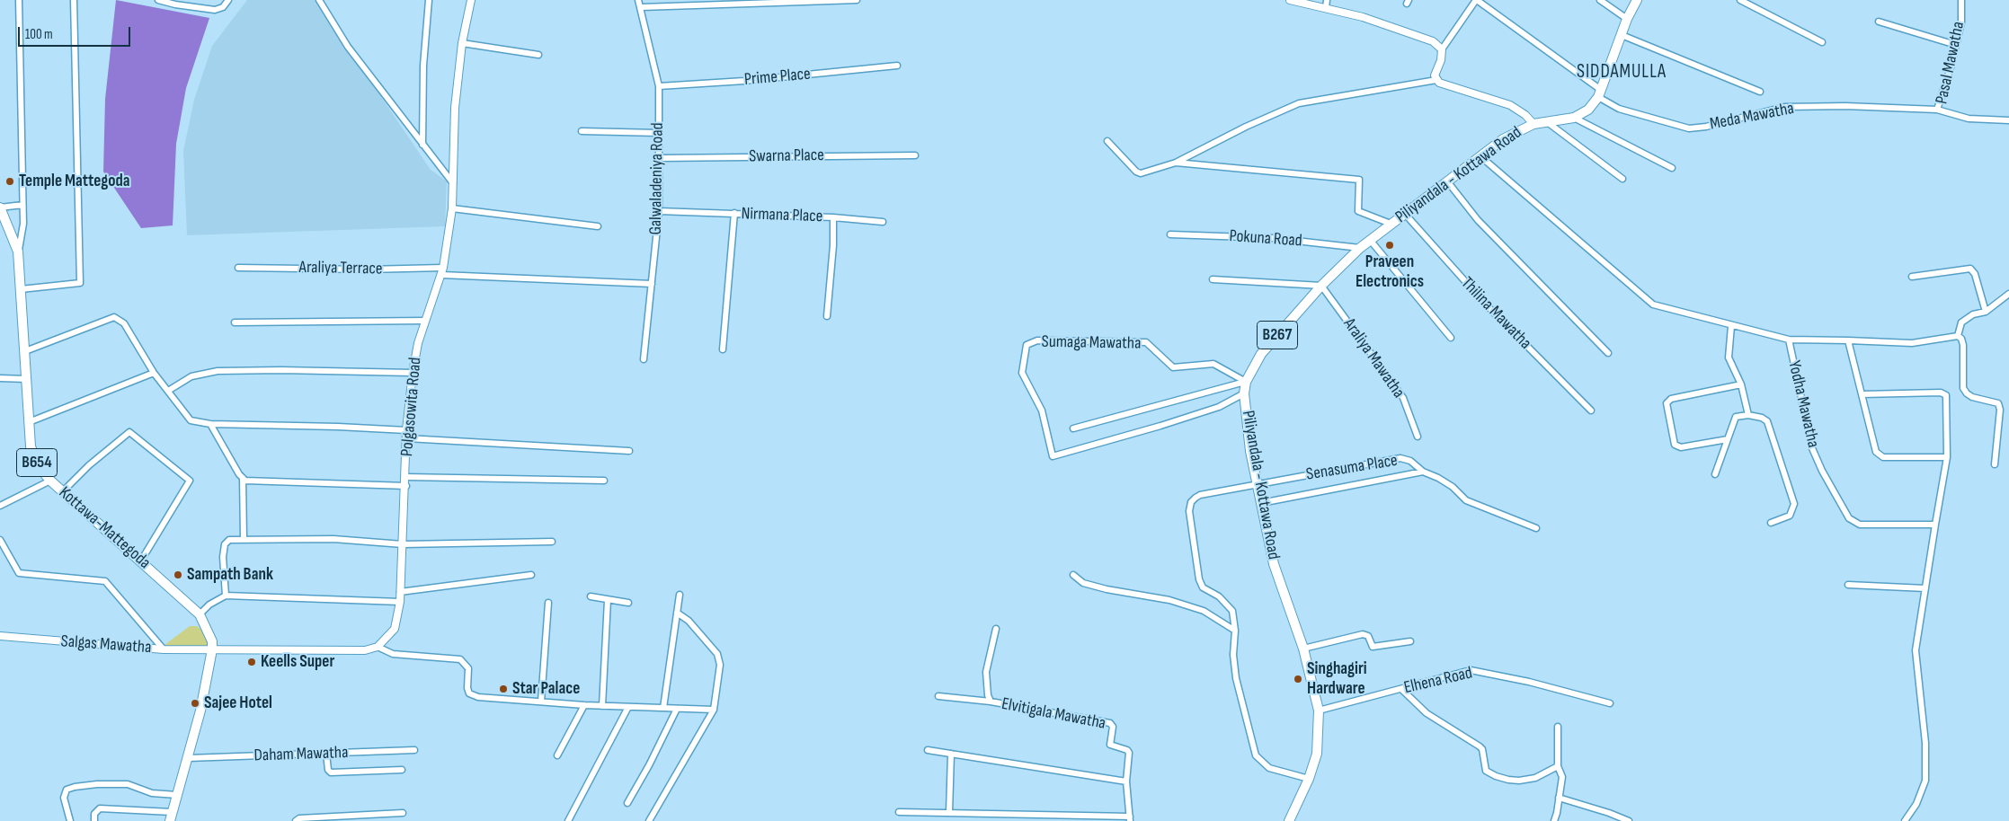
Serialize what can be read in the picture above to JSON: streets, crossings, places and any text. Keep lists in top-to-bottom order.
{
  "streets": {
    "main road": [
      "Piliyandala - Kottawa Road",
      "B267",
      "B654",
      "Kottawa-Mattegoda"
    ],
    "street": [
      "Pasal Mawatha",
      "Prime Place",
      "Meda Mawatha",
      "Swarna Place",
      "Galwaladeniya Road",
      "Nirmana Place",
      "Pokuna Road",
      "Araliya Terrace",
      "Thilina Mawatha",
      "Sumaga Mawatha",
      "Araliya Mawatha",
      "Yodha Mawatha",
      "Polgasowita Road",
      "Senasuma Place",
      "Salgas Mawatha",
      "Elhena Road",
      "Elvitigala Mawatha",
      "Daham Mawatha"
    ]
  },
  "crossings": [
    ["Pasal Mawatha", "Meda Mawatha"],
    ["Prime Place", "Galwaladeniya Road"],
    ["Meda Mawatha", "Piliyandala - Kottawa Road"],
    ["Swarna Place", "Galwaladeniya Road"],
    ["Piliyandala - Kottawa Road", "Pokuna Road"],
    ["Piliyandala - Kottawa Road", "Thilina Mawatha"],
    ["Piliyandala - Kottawa Road", "Sumaga Mawatha"],
    ["Piliyandala - Kottawa Road", "Araliya Mawatha"],
    ["Piliyandala - Kottawa Road", "Yodha Mawatha"],
    ["Piliyandala - Kottawa Road", "Senasuma Place"],
    ["Piliyandala - Kottawa Road", "Elhena Road"],
    ["Galwaladeniya Road", "Nirmana Place"],
    ["Galwaladeniya Road", "Araliya Terrace"],
    ["Araliya Terrace", "Polgasowita Road"],
    ["B654", "Kottawa-Mattegoda"],
    ["B654", "Salgas Mawatha"],
    ["B654", "Daham Mawatha"],
    ["Kottawa-Mattegoda", "Salgas Mawatha"]
  ],
  "districts": ["SIDDAMULLA"],
  "places": [
    "Temple Mattegoda",
    "Praveen Electronics",
    "Sampath Bank",
    "Keells Super",
    "Singhagiri Hardware",
    "Star Palace",
    "Sajee Hotel"
  ],
  "scale_bar": "100 m"
}
